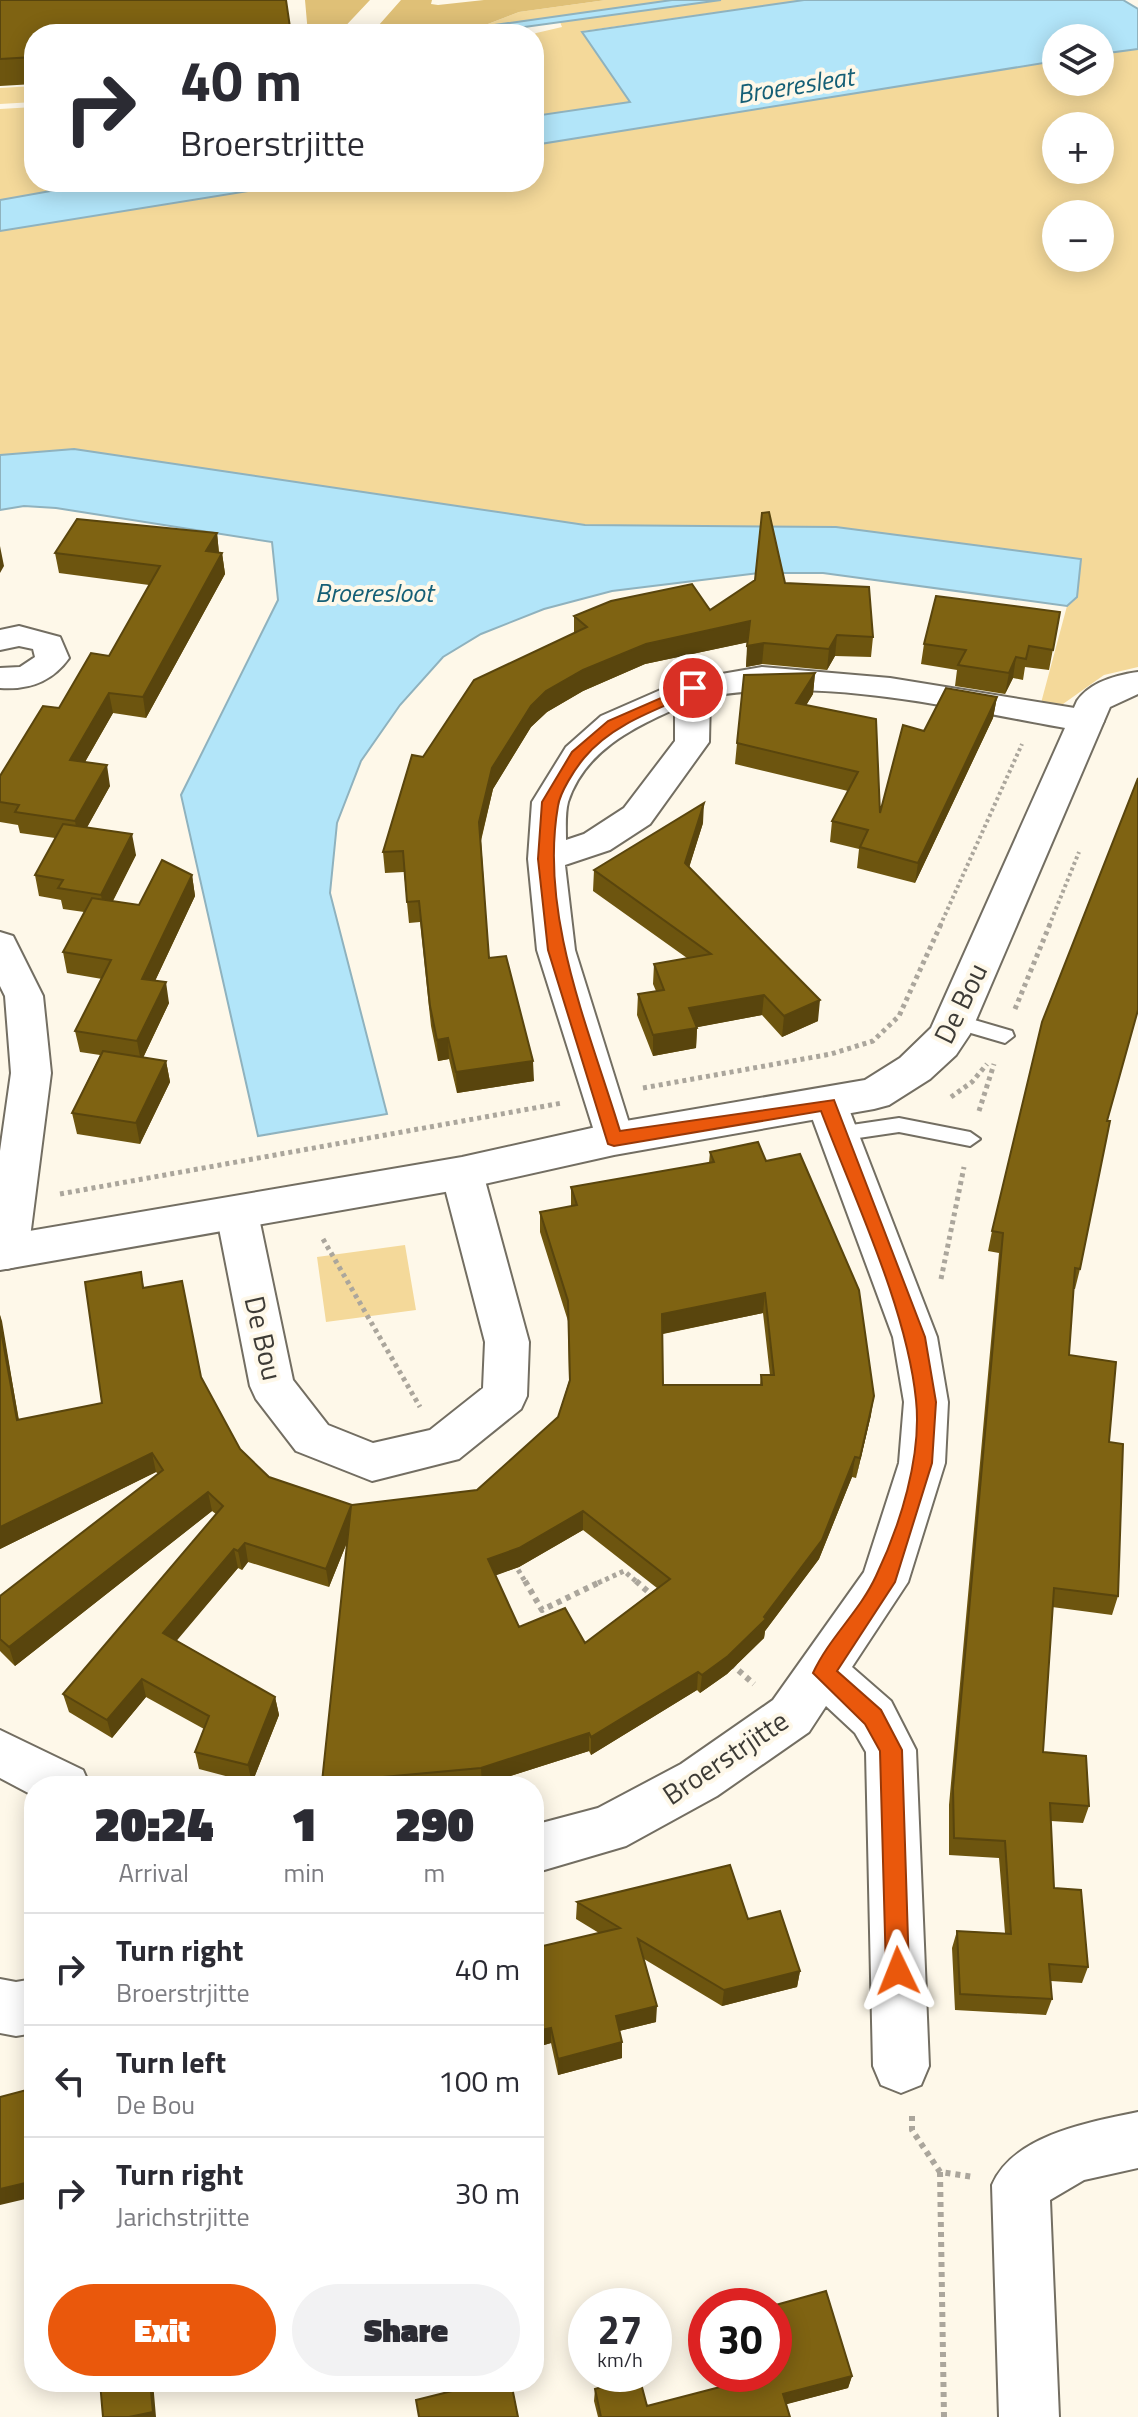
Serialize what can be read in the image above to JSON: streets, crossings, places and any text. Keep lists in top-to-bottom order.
{
  "streets": {
    "street": ["De Bou", "Broerstrjitte"]
  },
  "crossings": [
    ["De Bou", "Broerstrjitte"]
  ],
  "water": ["Broeresleat", "Broeresloot"],
  "page": {
    "map_buttons": ["+", "−"],
    "turn": ["40 m", "Broerstrjitte"],
    "eta": [
      "20:24",
      "Arrival",
      "1",
      "min",
      "290",
      "m"
    ],
    "list": [
      {
        "name": "Turn right",
        "note": "Broerstrjitte",
        "value": "40 m"
      },
      {
        "name": "Turn left",
        "note": "De Bou",
        "value": "100 m"
      },
      {
        "name": "Turn right",
        "note": "Jarichstrjitte",
        "value": "30 m"
      }
    ],
    "buttons": ["Exit", "Share"],
    "speed": "27 km/h",
    "limit": "30"
  }
}
